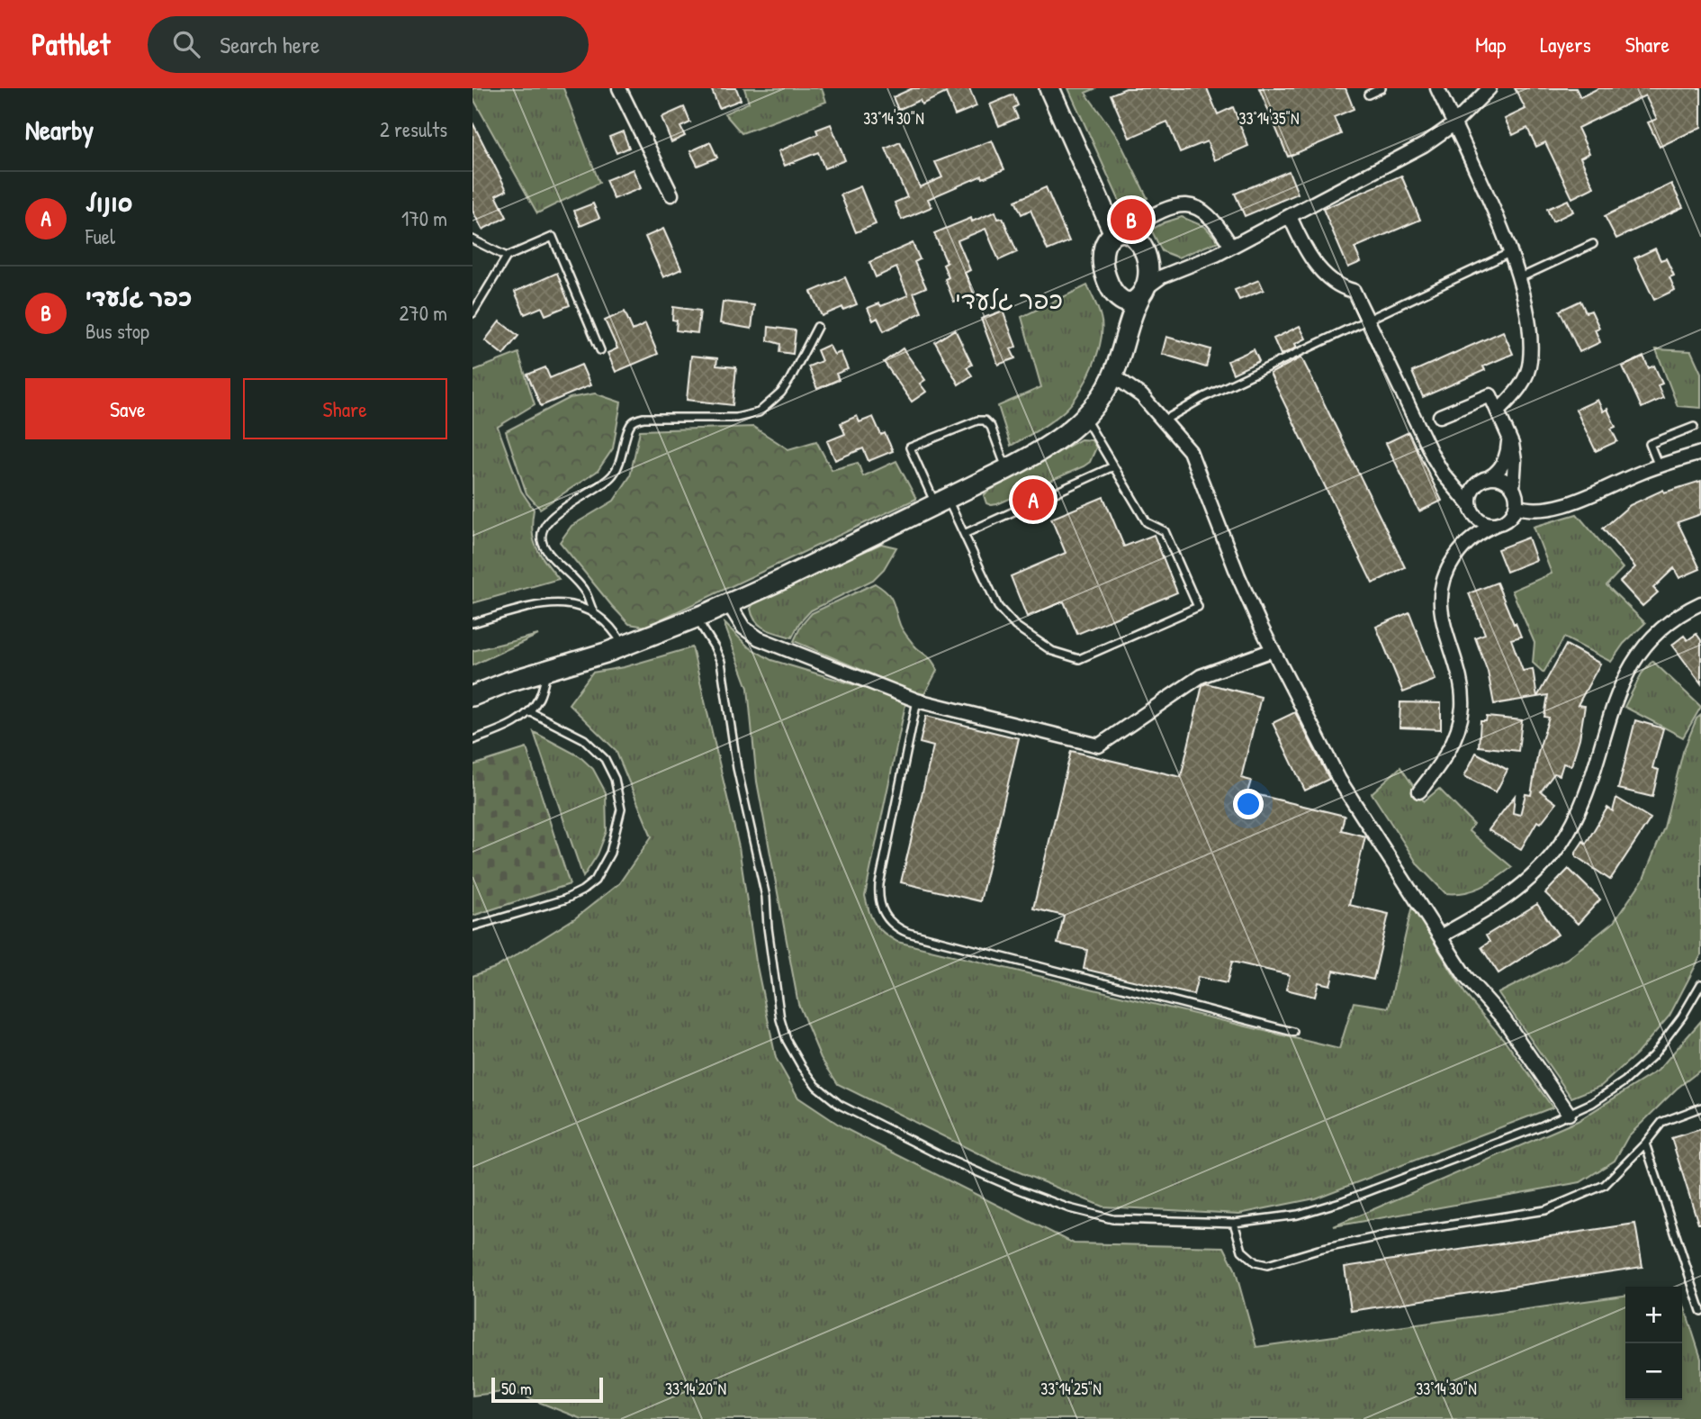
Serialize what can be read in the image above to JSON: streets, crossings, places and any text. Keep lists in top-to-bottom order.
{
  "districts": ["כפר גלעדי"],
  "scale_bar": "50 m",
  "page": {
    "header": "Pathlet",
    "search": "Search here",
    "nav": ["Map", "Layers", "Share"],
    "heading": ["Nearby", "2 results"],
    "list": [
      {
        "mark": "A",
        "name": "סונול",
        "note": "Fuel",
        "value": "170 m"
      },
      {
        "mark": "B",
        "name": "כפר גלעדי",
        "note": "Bus stop",
        "value": "270 m"
      }
    ],
    "pins": ["B", "A"],
    "buttons": ["Save", "Share"],
    "map_buttons": ["+", "−"],
    "scale": "50 m"
  },
  "coordinates": [
    "33°14'30\"N",
    "33°14'35\"N",
    "33°14'20\"N",
    "33°14'25\"N"
  ]
}
